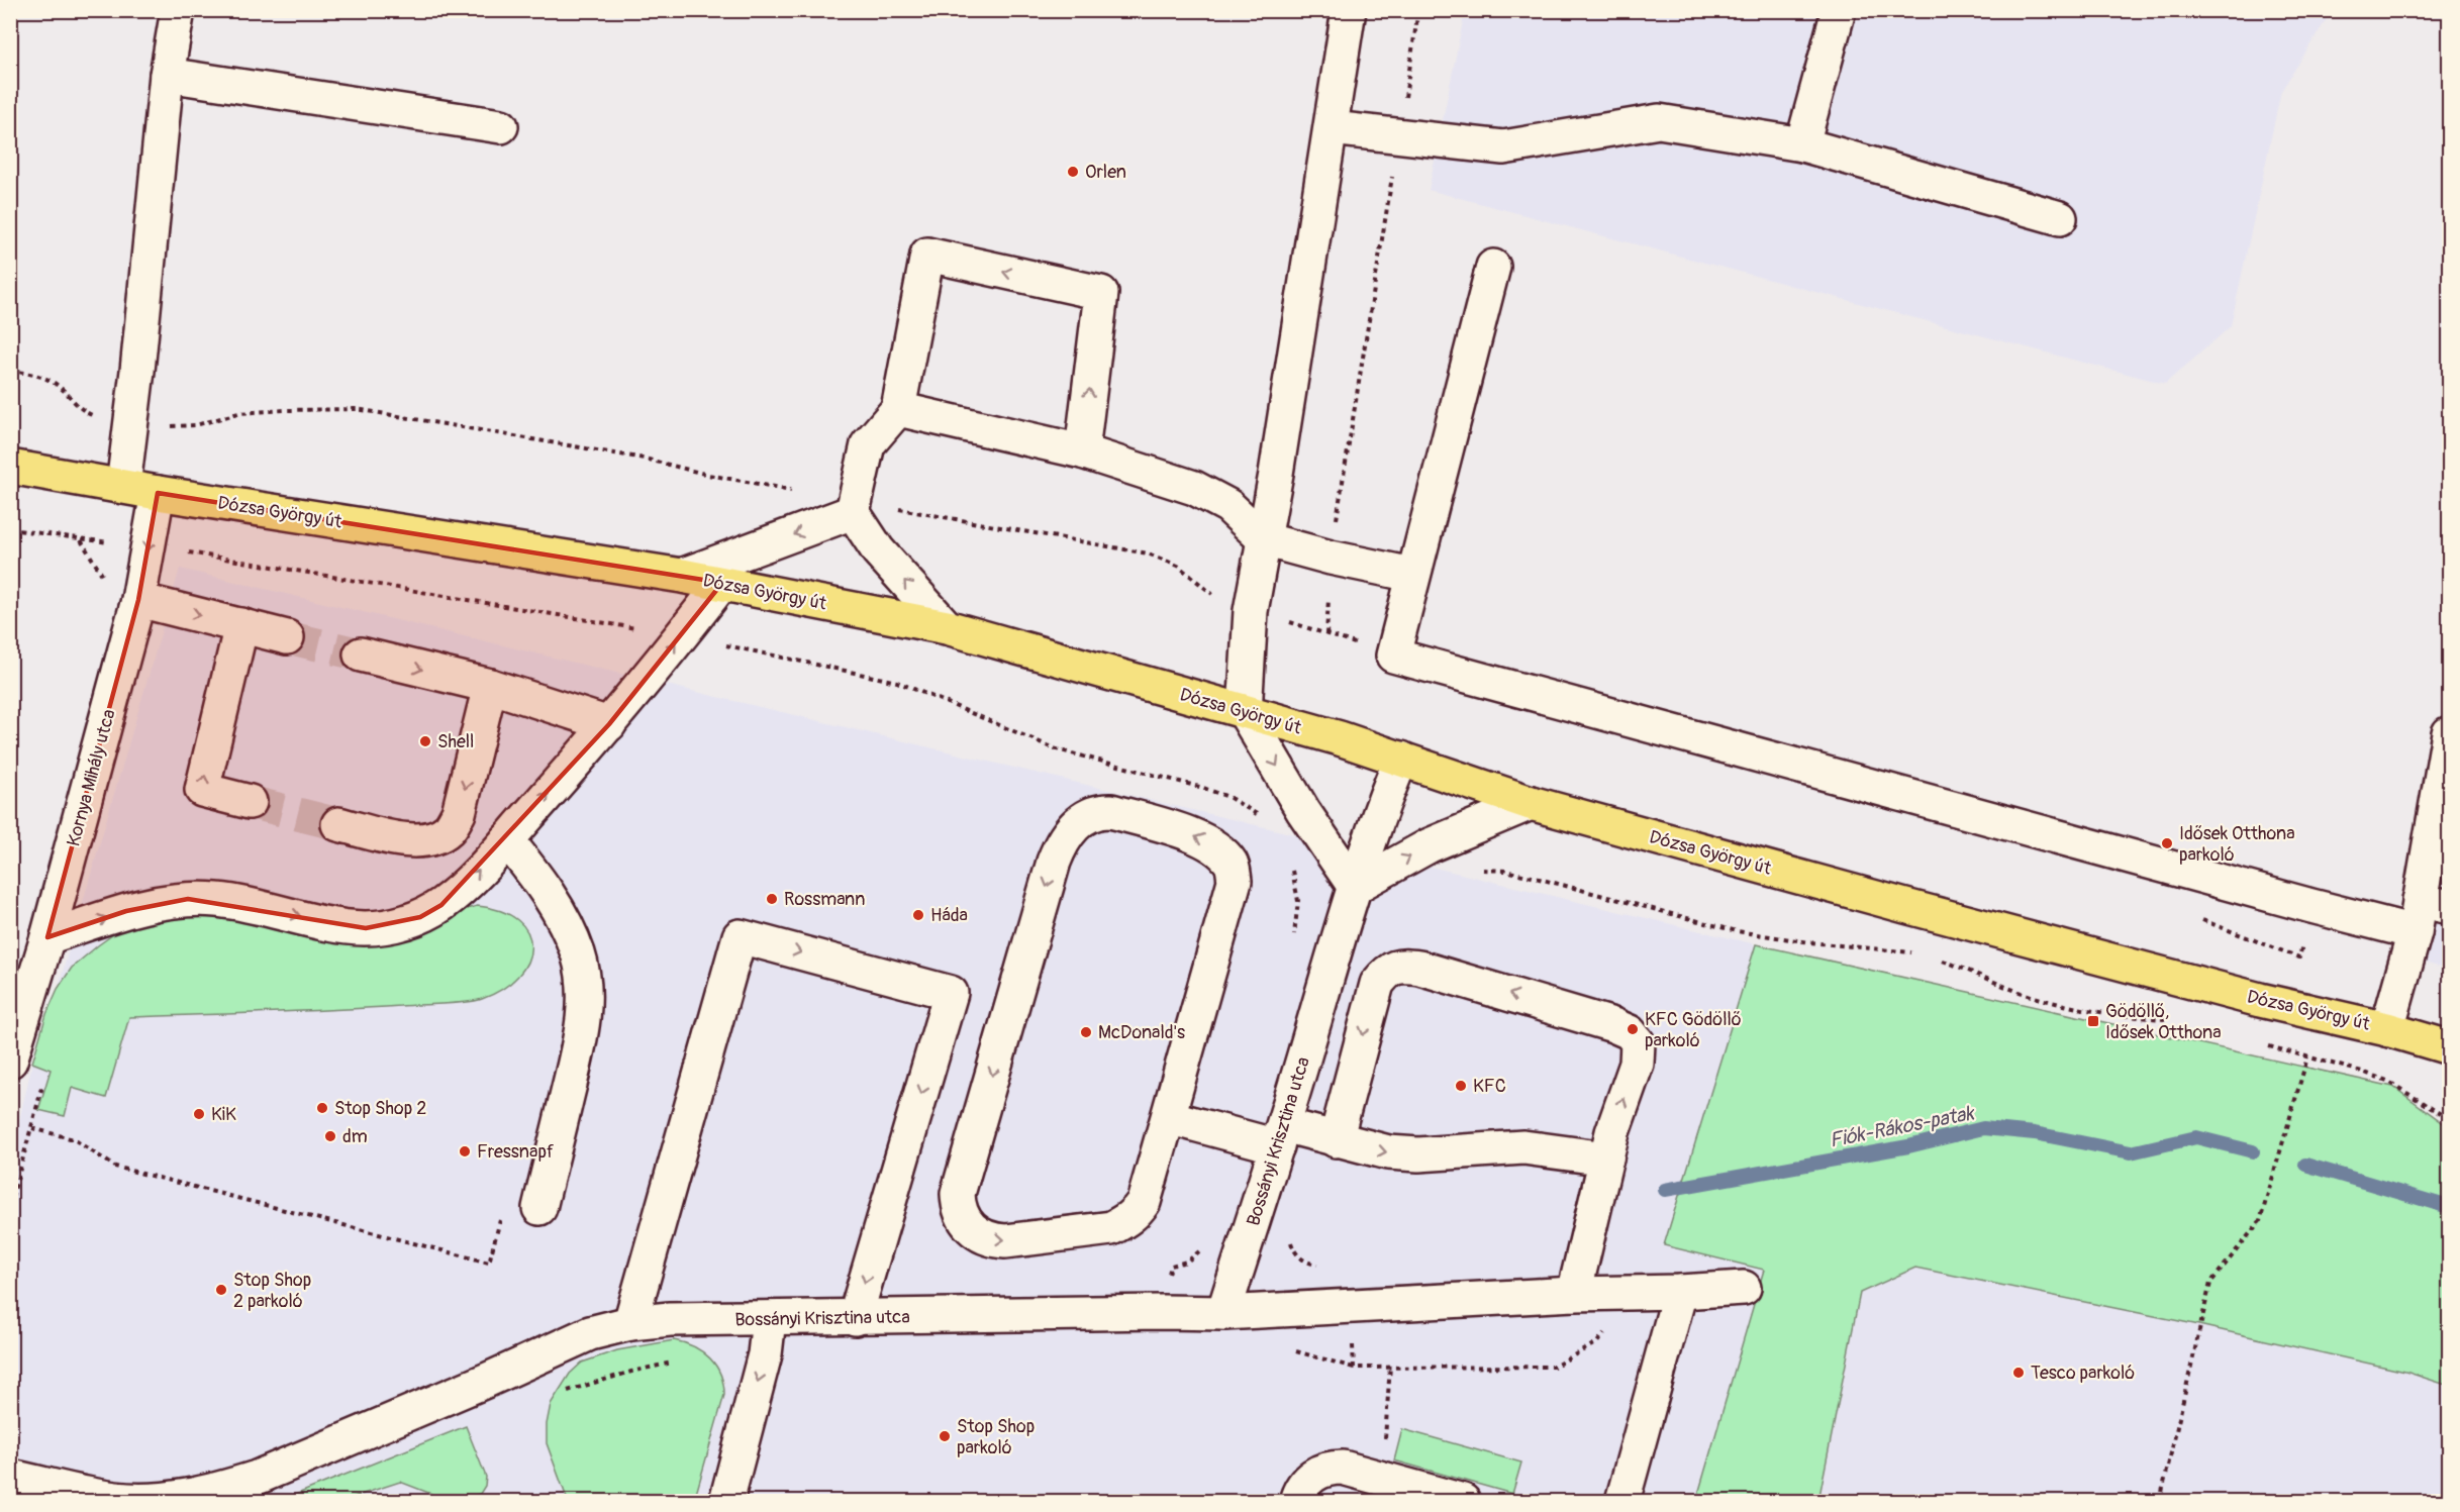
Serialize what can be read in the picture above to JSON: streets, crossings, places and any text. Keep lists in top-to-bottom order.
{
  "streets": {
    "main road": ["Dózsa György út"],
    "street": ["Kornya Mihály utca", "Bossányi Krisztina utca"]
  },
  "crossings": [
    ["Dózsa György út", "Kornya Mihály utca"],
    ["Dózsa György út", "Bossányi Krisztina utca"]
  ],
  "water": ["Fiók-Rákos-patak"],
  "places": {
    "other": [
      "Orlen",
      "Shell",
      "Idősek Otthona parkoló",
      "Rossmann",
      "Háda",
      "KFC Gödöllő parkoló",
      "McDonald's",
      "KFC",
      "Stop Shop 2",
      "KiK",
      "dm",
      "Fressnapf",
      "Stop Shop 2 parkoló",
      "Tesco parkoló",
      "Stop Shop parkoló"
    ],
    "transit": ["Gödöllő, Idősek Otthona"]
  }
}
